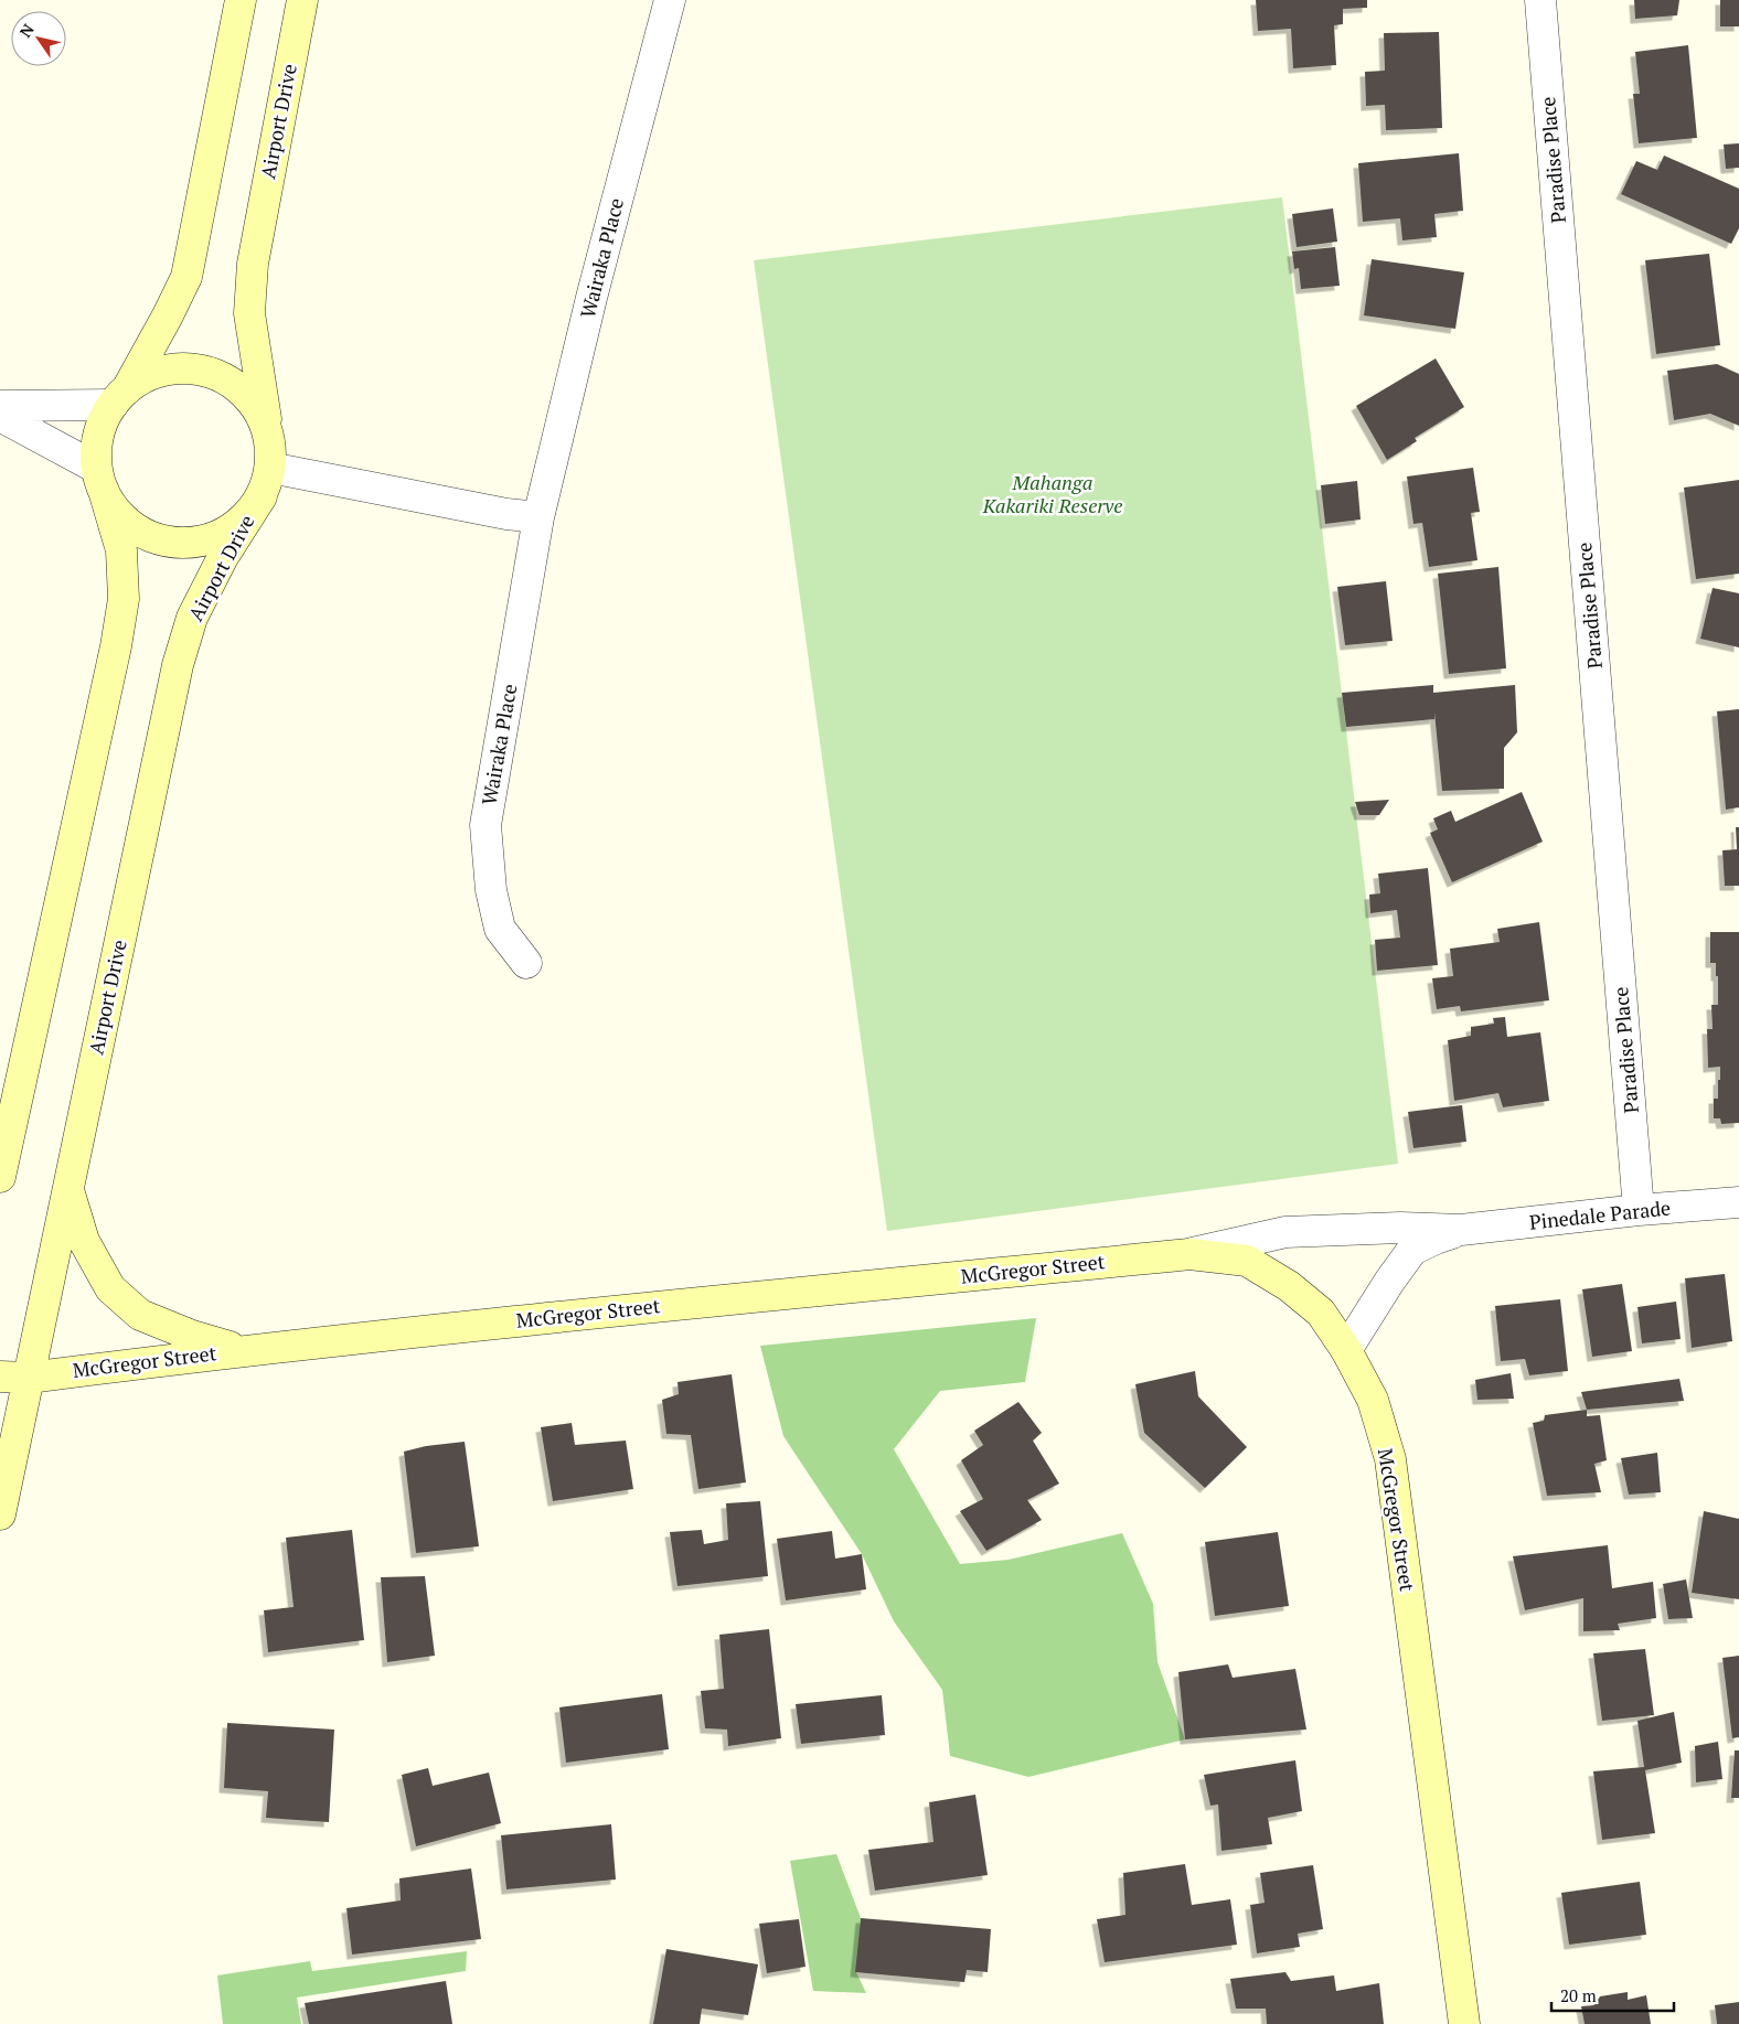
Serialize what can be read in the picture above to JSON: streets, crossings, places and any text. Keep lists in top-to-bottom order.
{
  "streets": {
    "main road": ["Airport Drive", "McGregor Street"],
    "street": ["Paradise Place", "Wairaka Place", "Pinedale Parade"]
  },
  "crossings": [
    ["Airport Drive", "McGregor Street"],
    ["Paradise Place", "Pinedale Parade"],
    ["Pinedale Parade", "McGregor Street"]
  ],
  "parks": ["Mahanga Kakariki Reserve"],
  "scale_bar": "20 m",
  "north": "top left"
}
